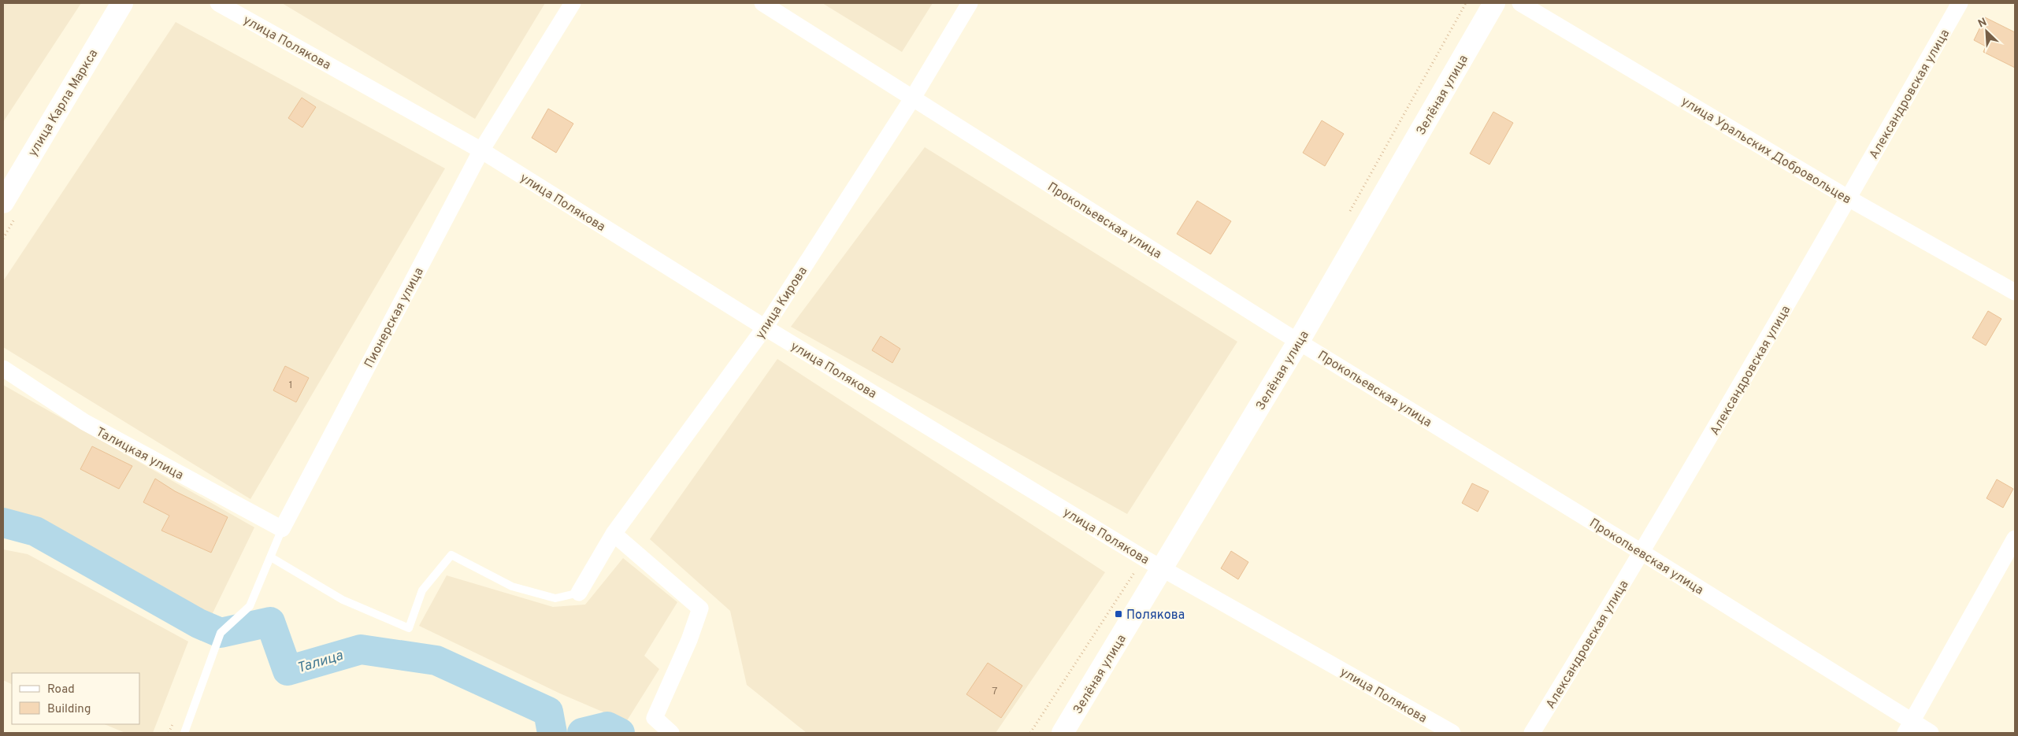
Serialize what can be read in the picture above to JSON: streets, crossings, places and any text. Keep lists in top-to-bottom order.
{
  "streets": {
    "main road": ["Зелёная улица", "улица Карла Маркса"],
    "street": [
      "улица Полякова",
      "Александровская улица",
      "улица Уральских Добровольцев",
      "Прокопьевская улица",
      "улица Кирова",
      "Пионерская улица",
      "Талицкая улица"
    ]
  },
  "crossings": [
    ["улица Полякова", "Зелёная улица"],
    ["улица Полякова", "улица Кирова"],
    ["улица Полякова", "Пионерская улица"],
    ["Александровская улица", "улица Уральских Добровольцев"],
    ["Александровская улица", "Прокопьевская улица"],
    ["Зелёная улица", "Прокопьевская улица"],
    ["Прокопьевская улица", "улица Кирова"],
    ["Пионерская улица", "Талицкая улица"]
  ],
  "water": ["Талица"],
  "places": {
    "transit": ["Полякова"]
  },
  "house_numbers": ["1", "7"],
  "legend": ["Road", "Building"],
  "north": "top left"
}
